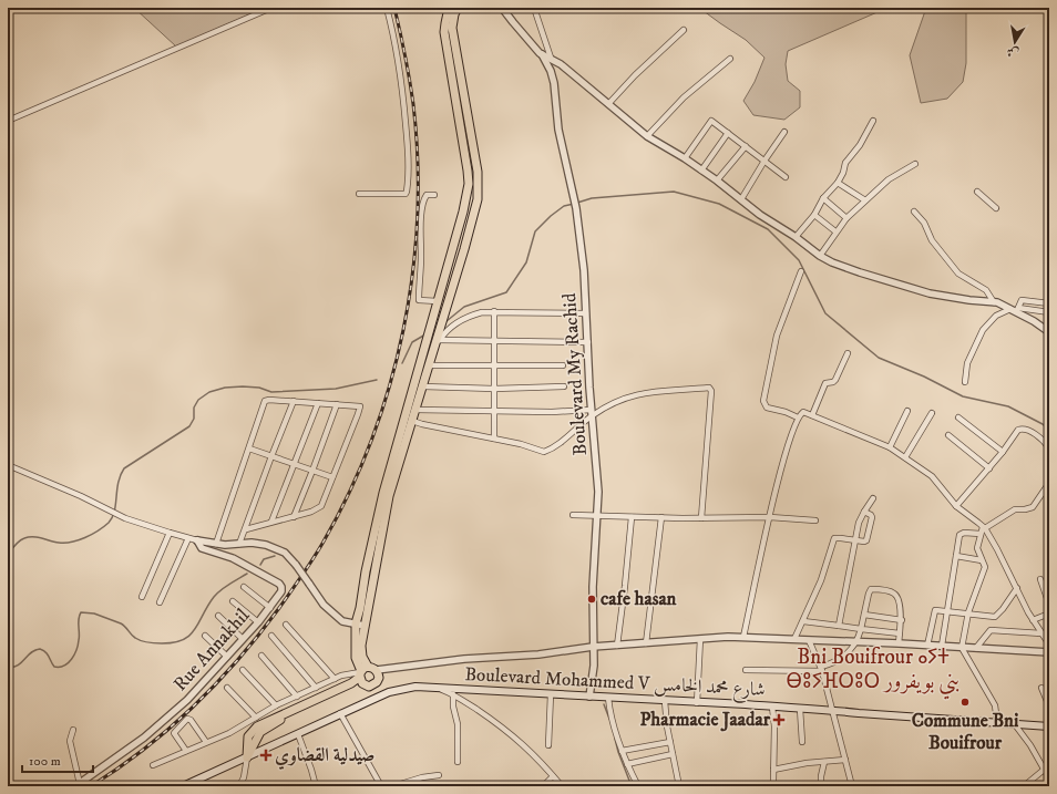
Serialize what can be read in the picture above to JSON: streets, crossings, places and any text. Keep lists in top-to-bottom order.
{
  "streets": {
    "main road": ["Boulevard Mohammed V شارع محمد الخامس"],
    "street": ["Boulevard My Rachid", "Rue Annakhil"]
  },
  "crossings": [
    ["Boulevard My Rachid", "Boulevard Mohammed V شارع محمد الخامس"]
  ],
  "districts": ["Bni Bouifrour ⴰⵢⵜ ⴱⵓⵢⴼⵔⵓⵔ بني بويفرور"],
  "places": {
    "other": ["cafe hasan", "Commune Bni Bouifrour"],
    "health": ["Pharmacie Jaadar", "صيدلية القضاوي"]
  },
  "scale_bar": "100 m",
  "north": "bottom"
}
